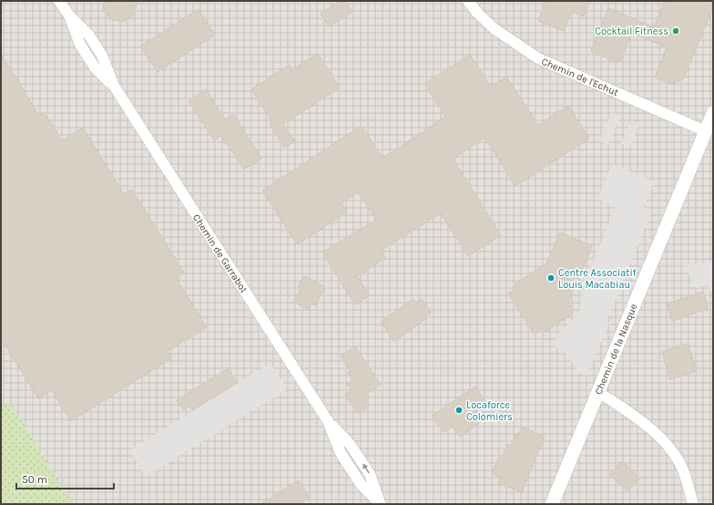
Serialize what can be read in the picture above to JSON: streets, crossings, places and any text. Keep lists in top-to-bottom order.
{
  "streets": {
    "street": ["Chemin de l'Echut", "Chemin de Garrabot", "Chemin de la Nasque"]
  },
  "crossings": [
    ["Chemin de l'Echut", "Chemin de la Nasque"]
  ],
  "places": ["Cocktail Fitness", "Centre Associatif Louis Macabiau", "Locaforce Colomiers"],
  "scale_bar": "50 m"
}
